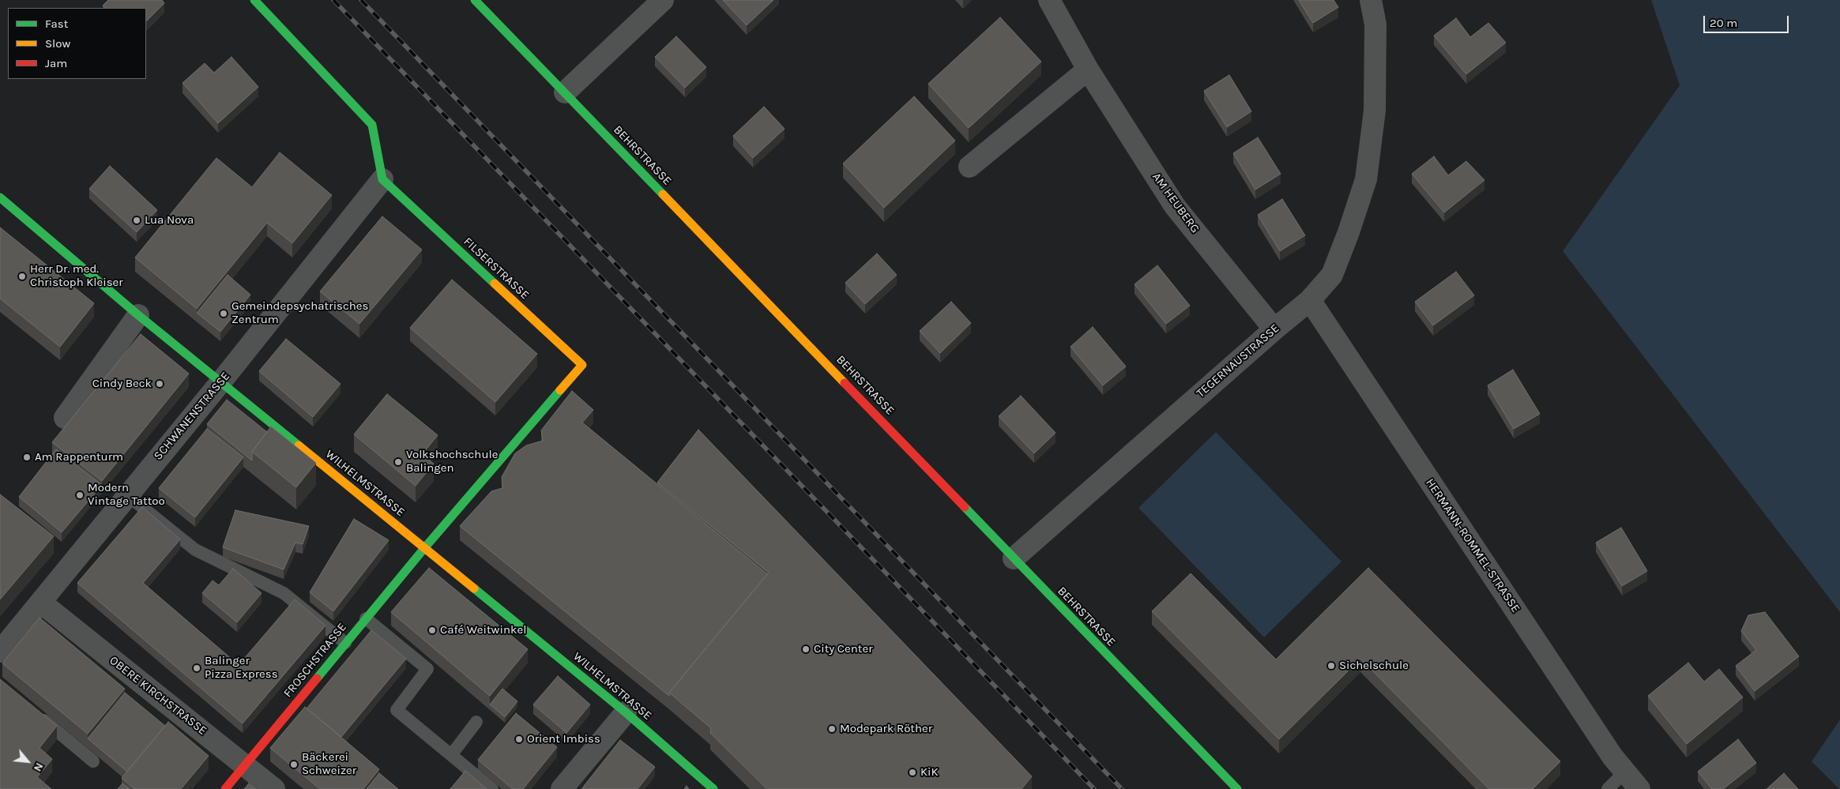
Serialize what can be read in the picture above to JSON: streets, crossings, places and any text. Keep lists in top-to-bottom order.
{
  "streets": {
    "street": [
      "BEHRSTRASSE",
      "AM HEUBERG",
      "FILSERSTRASSE",
      "TEGERNAUSTRASSE",
      "SCHWANENSTRASSE",
      "WILHELMSTRASSE",
      "HERMANN-ROMMEL-STRASSE",
      "FROSCHSTRASSE",
      "OBERE KIRCHSTRASSE"
    ]
  },
  "crossings": [
    ["BEHRSTRASSE", "TEGERNAUSTRASSE"],
    ["AM HEUBERG", "TEGERNAUSTRASSE"],
    ["FILSERSTRASSE", "SCHWANENSTRASSE"],
    ["FILSERSTRASSE", "WILHELMSTRASSE"],
    ["FILSERSTRASSE", "FROSCHSTRASSE"],
    ["TEGERNAUSTRASSE", "HERMANN-ROMMEL-STRASSE"],
    ["SCHWANENSTRASSE", "WILHELMSTRASSE"],
    ["SCHWANENSTRASSE", "OBERE KIRCHSTRASSE"],
    ["WILHELMSTRASSE", "FROSCHSTRASSE"],
    ["FROSCHSTRASSE", "OBERE KIRCHSTRASSE"]
  ],
  "places": [
    "Lua Nova",
    "Herr Dr. med. Christoph Kleiser",
    "Gemeindepsychatrisches Zentrum",
    "Cindy Beck",
    "Am Rappenturm",
    "Volkshochschule Balingen",
    "Modern Vintage Tattoo",
    "Café Weitwinkel",
    "City Center",
    "Sichelschule",
    "Balinger Pizza Express",
    "Modepark Röther",
    "Orient Imbiss",
    "Bäckerei Schweizer",
    "KiK"
  ],
  "legend": ["Fast", "Slow", "Jam"],
  "scale_bar": "20 m",
  "north": "bottom right"
}
